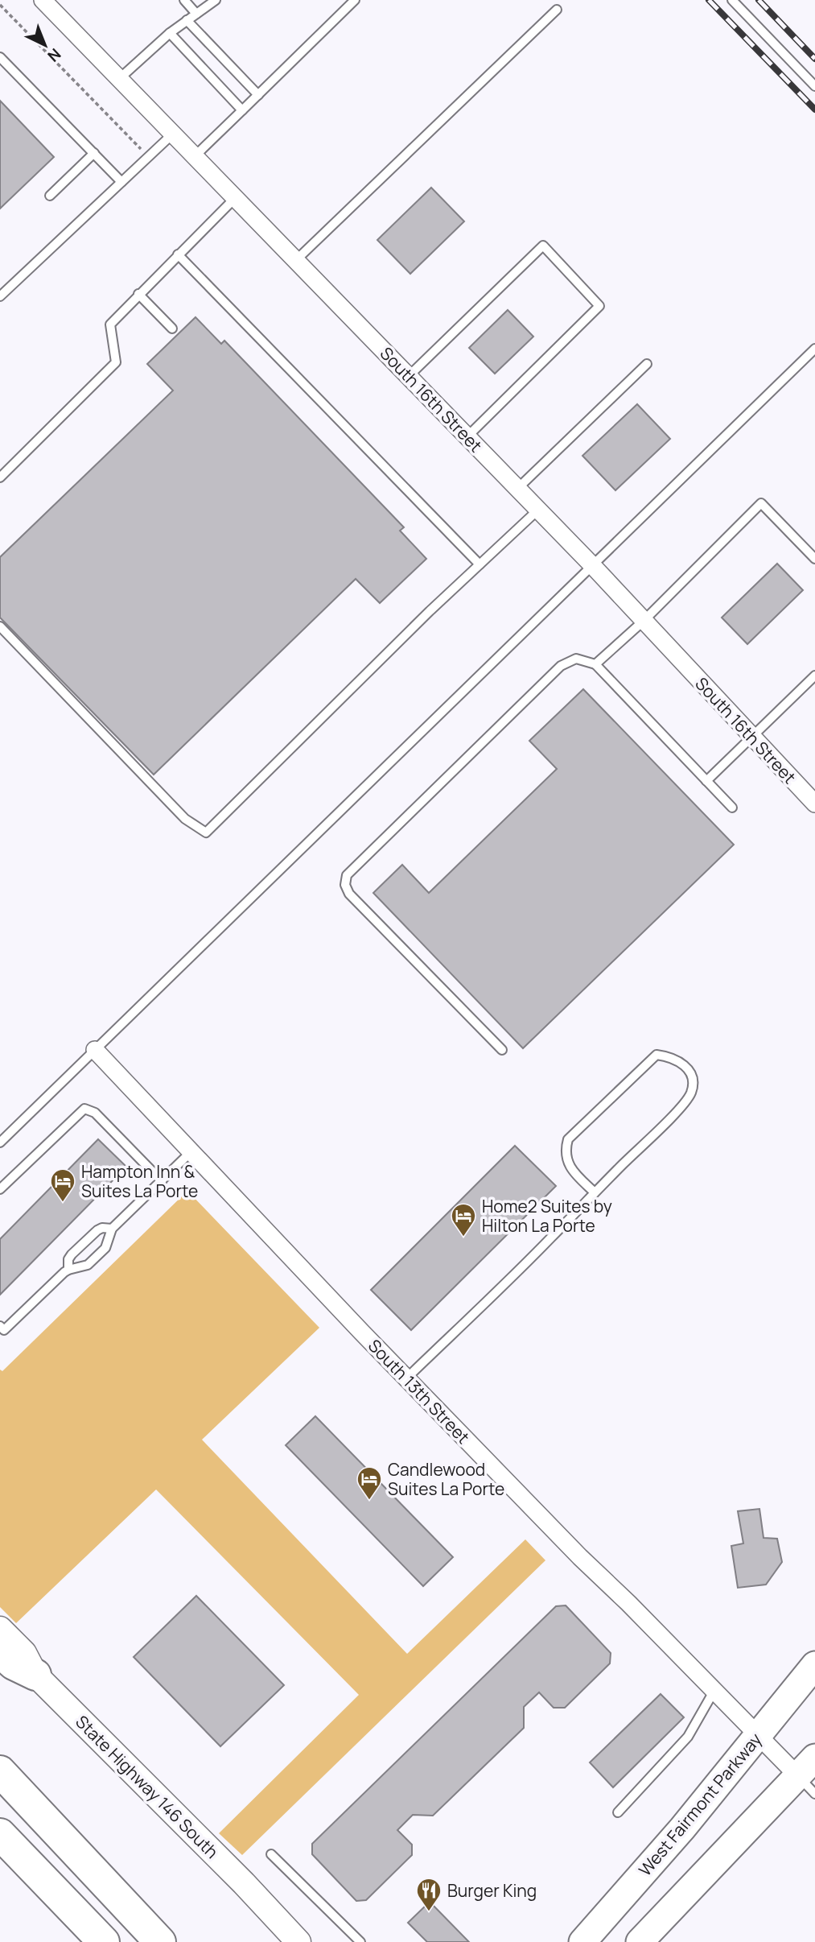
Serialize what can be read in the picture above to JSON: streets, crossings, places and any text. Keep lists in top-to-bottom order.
{
  "streets": {
    "main road": ["State Highway 146 South", "West Fairmont Parkway"],
    "street": ["South 16th Street", "South 13th Street"]
  },
  "crossings": [
    ["South 13th Street", "West Fairmont Parkway"]
  ],
  "places": {
    "hotel": ["Hampton Inn & Suites La Porte", "Home2 Suites by Hilton La Porte", "Candlewood Suites La Porte"],
    "restaurant": ["Burger King"]
  },
  "north": "bottom right"
}
